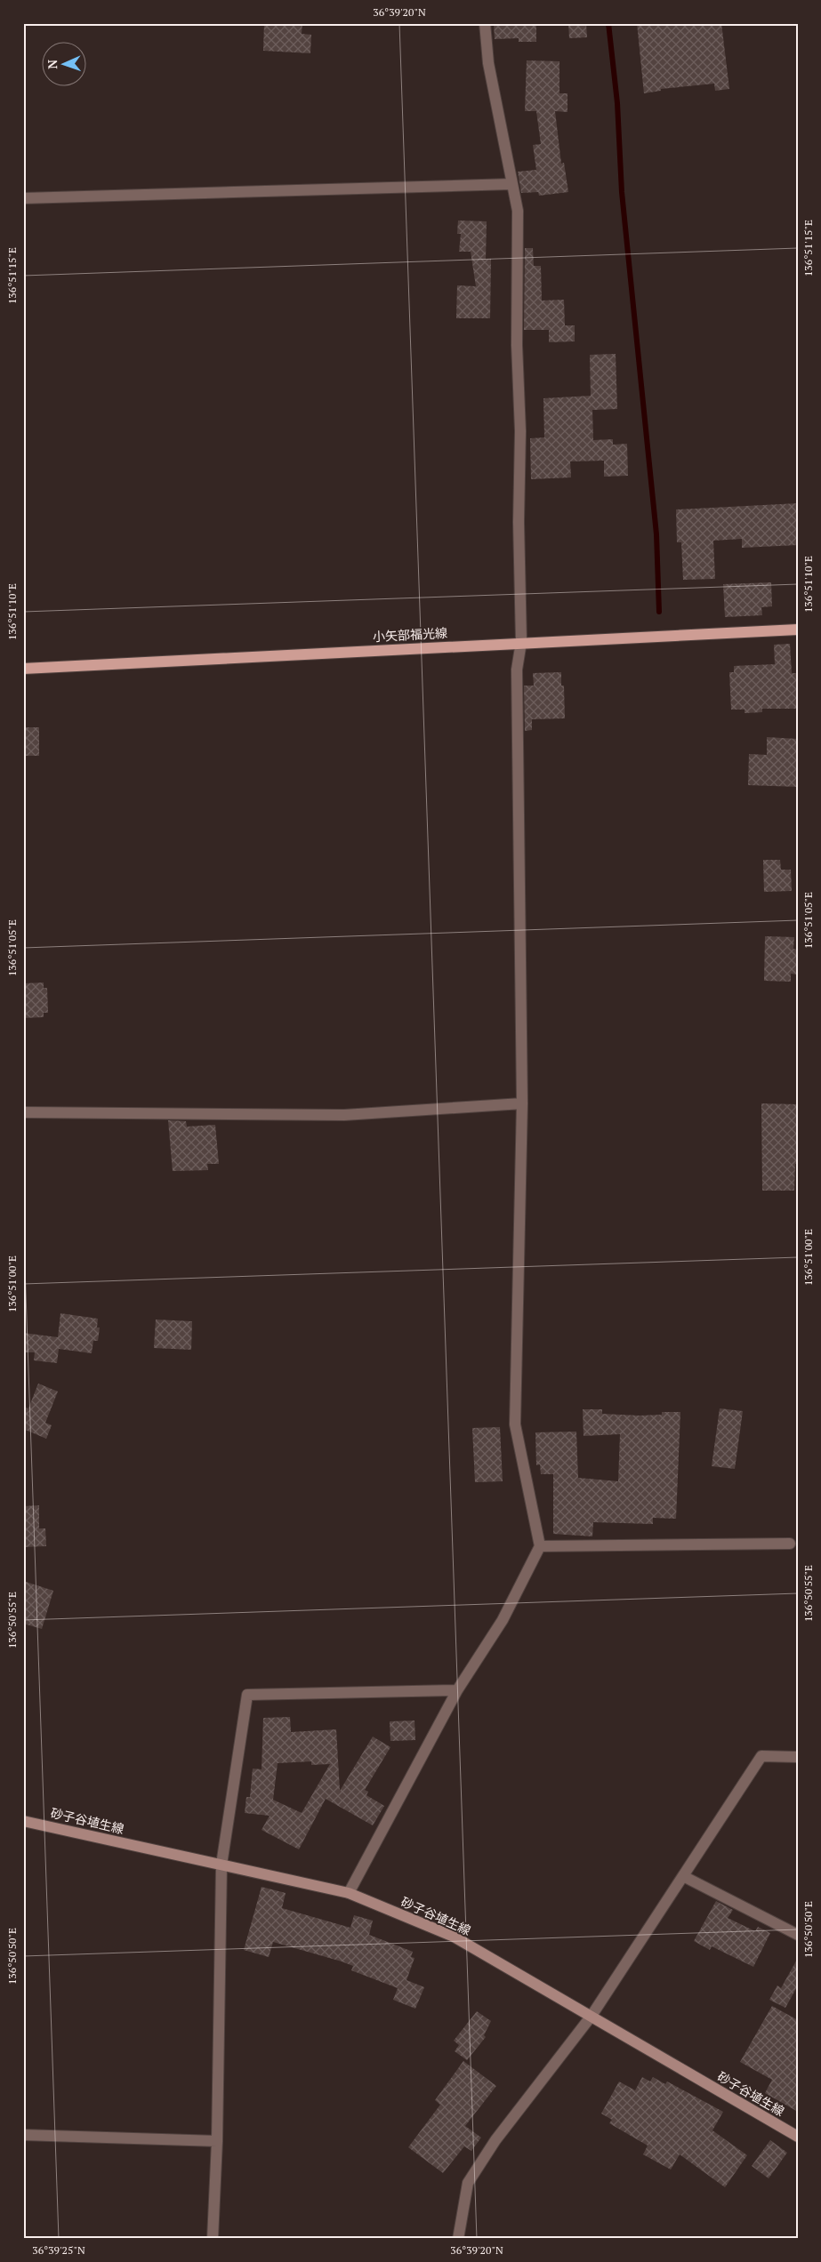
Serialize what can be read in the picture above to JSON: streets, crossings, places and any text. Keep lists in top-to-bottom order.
{
  "streets": {
    "main road": ["小矢部福光線", "砂子谷埴生線"]
  },
  "north": "left",
  "coordinates": [
    "36°39'20\"N",
    "136°51'15\"E",
    "136°51'10\"E",
    "136°51'05\"E",
    "136°51'00\"E",
    "136°50'55\"E",
    "136°50'50\"E",
    "36°39'25\"N"
  ]
}
